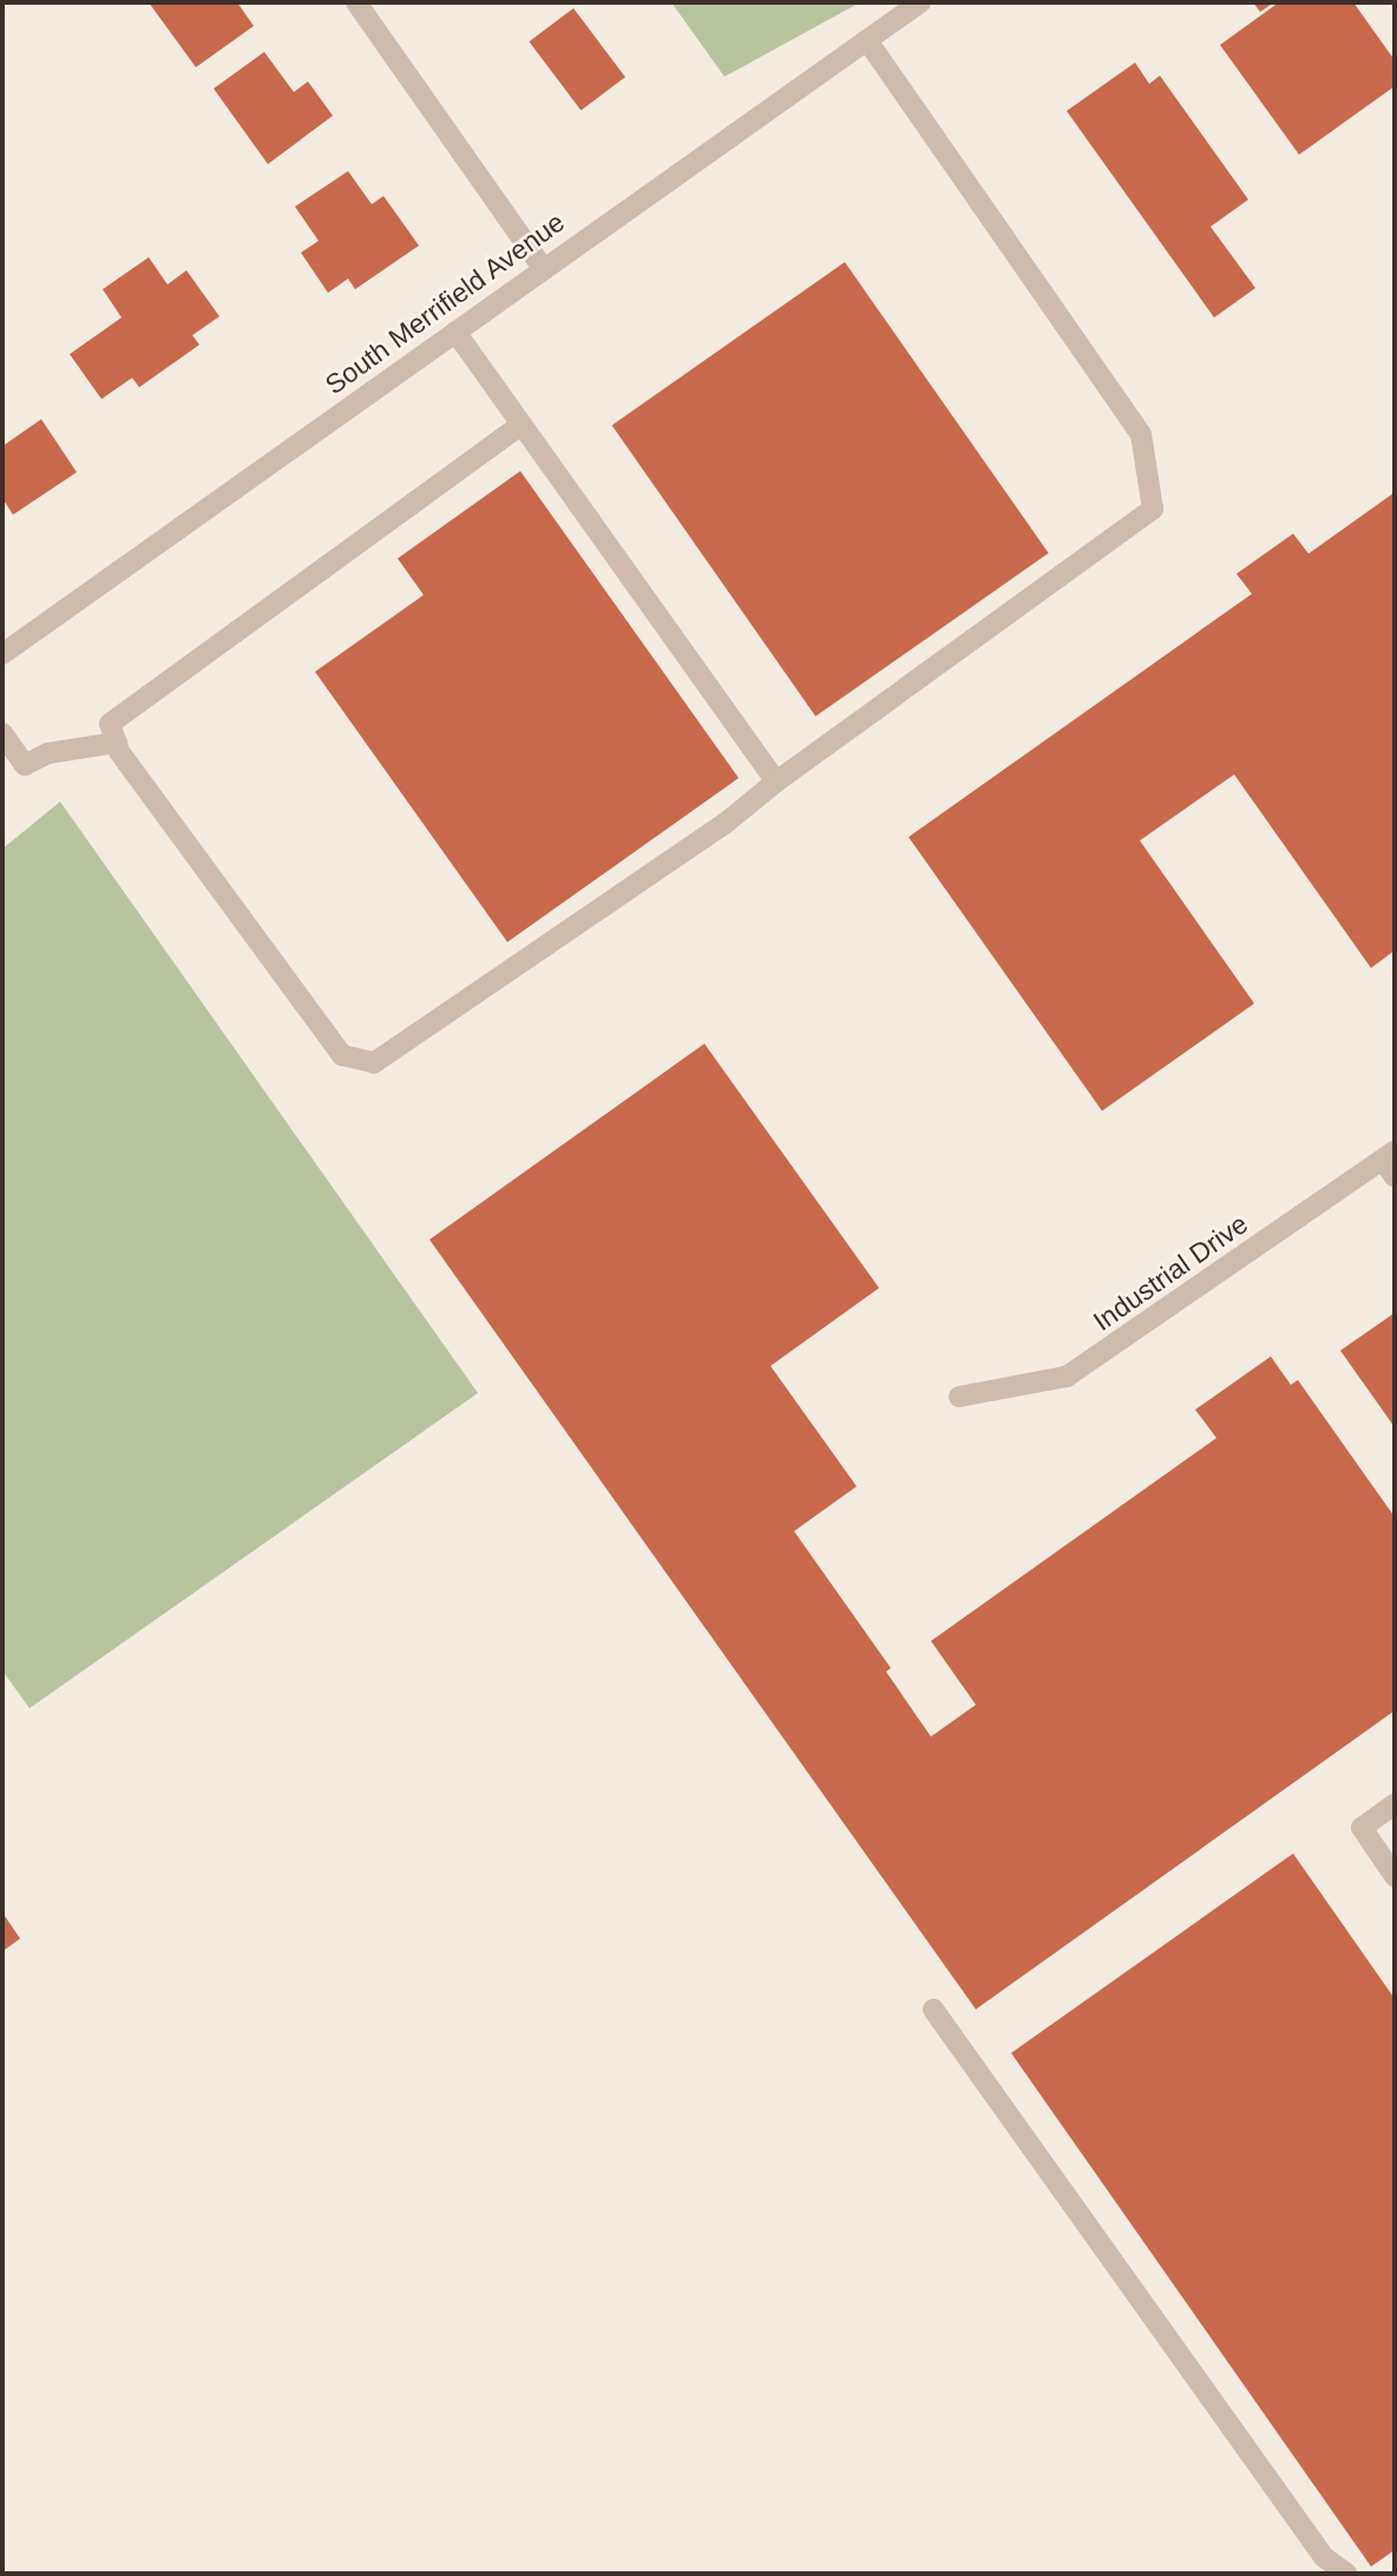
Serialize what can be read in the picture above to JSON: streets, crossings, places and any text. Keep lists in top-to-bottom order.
{
  "streets": {
    "street": ["South Merrifield Avenue", "Industrial Drive"]
  }
}
